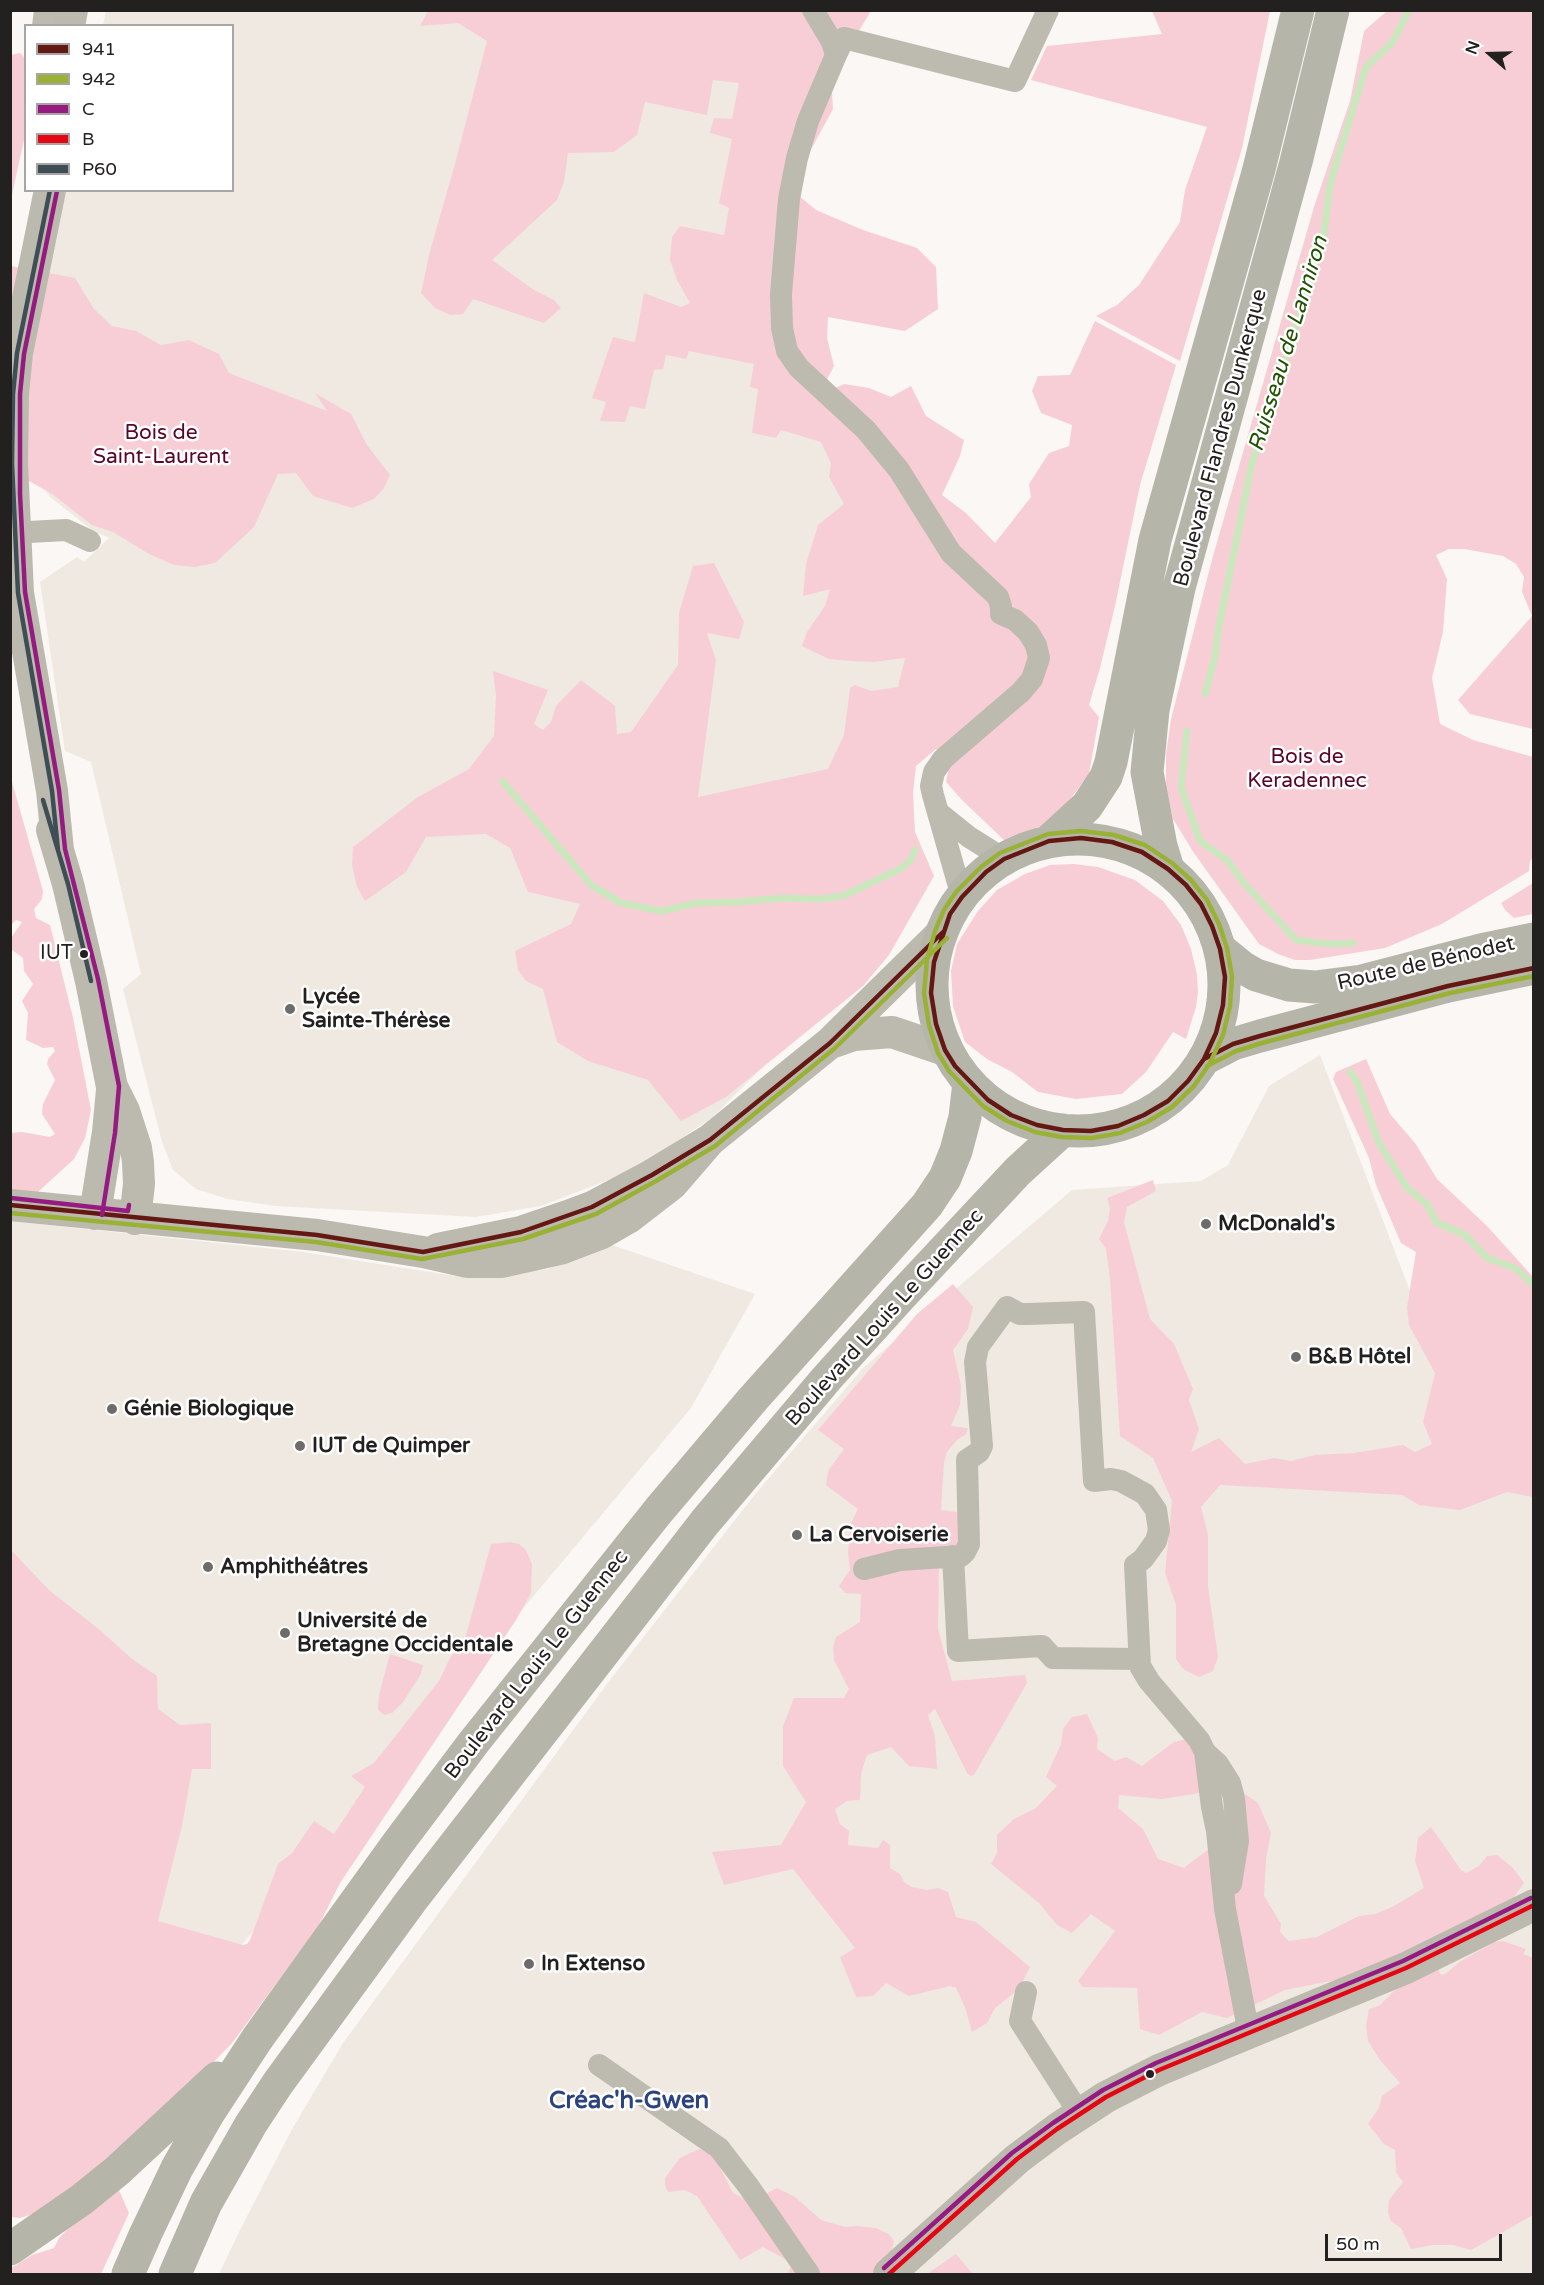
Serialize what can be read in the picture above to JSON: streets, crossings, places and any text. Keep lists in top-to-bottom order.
{
  "streets": {
    "main road": ["Boulevard Flandres Dunkerque", "Route de Bénodet", "Boulevard Louis Le Guennec"]
  },
  "districts": ["Créac'h-Gwen"],
  "water": ["Ruisseau de Lanniron"],
  "parks": ["Bois de Saint-Laurent", "Bois de Keradennec"],
  "places": [
    "IUT",
    "Lycée Sainte-Thérèse",
    "McDonald's",
    "B&B Hôtel",
    "Génie Biologique",
    "IUT de Quimper",
    "La Cervoiserie",
    "Amphithéâtres",
    "Université de Bretagne Occidentale",
    "In Extenso"
  ],
  "lines": [
    "transit line C",
    "transit line P60",
    "transit line 942",
    "transit line 941",
    "transit line B"
  ],
  "legend": [
    "941",
    "942",
    "C",
    "B",
    "P60"
  ],
  "scale_bar": "50 m",
  "north": "left"
}
